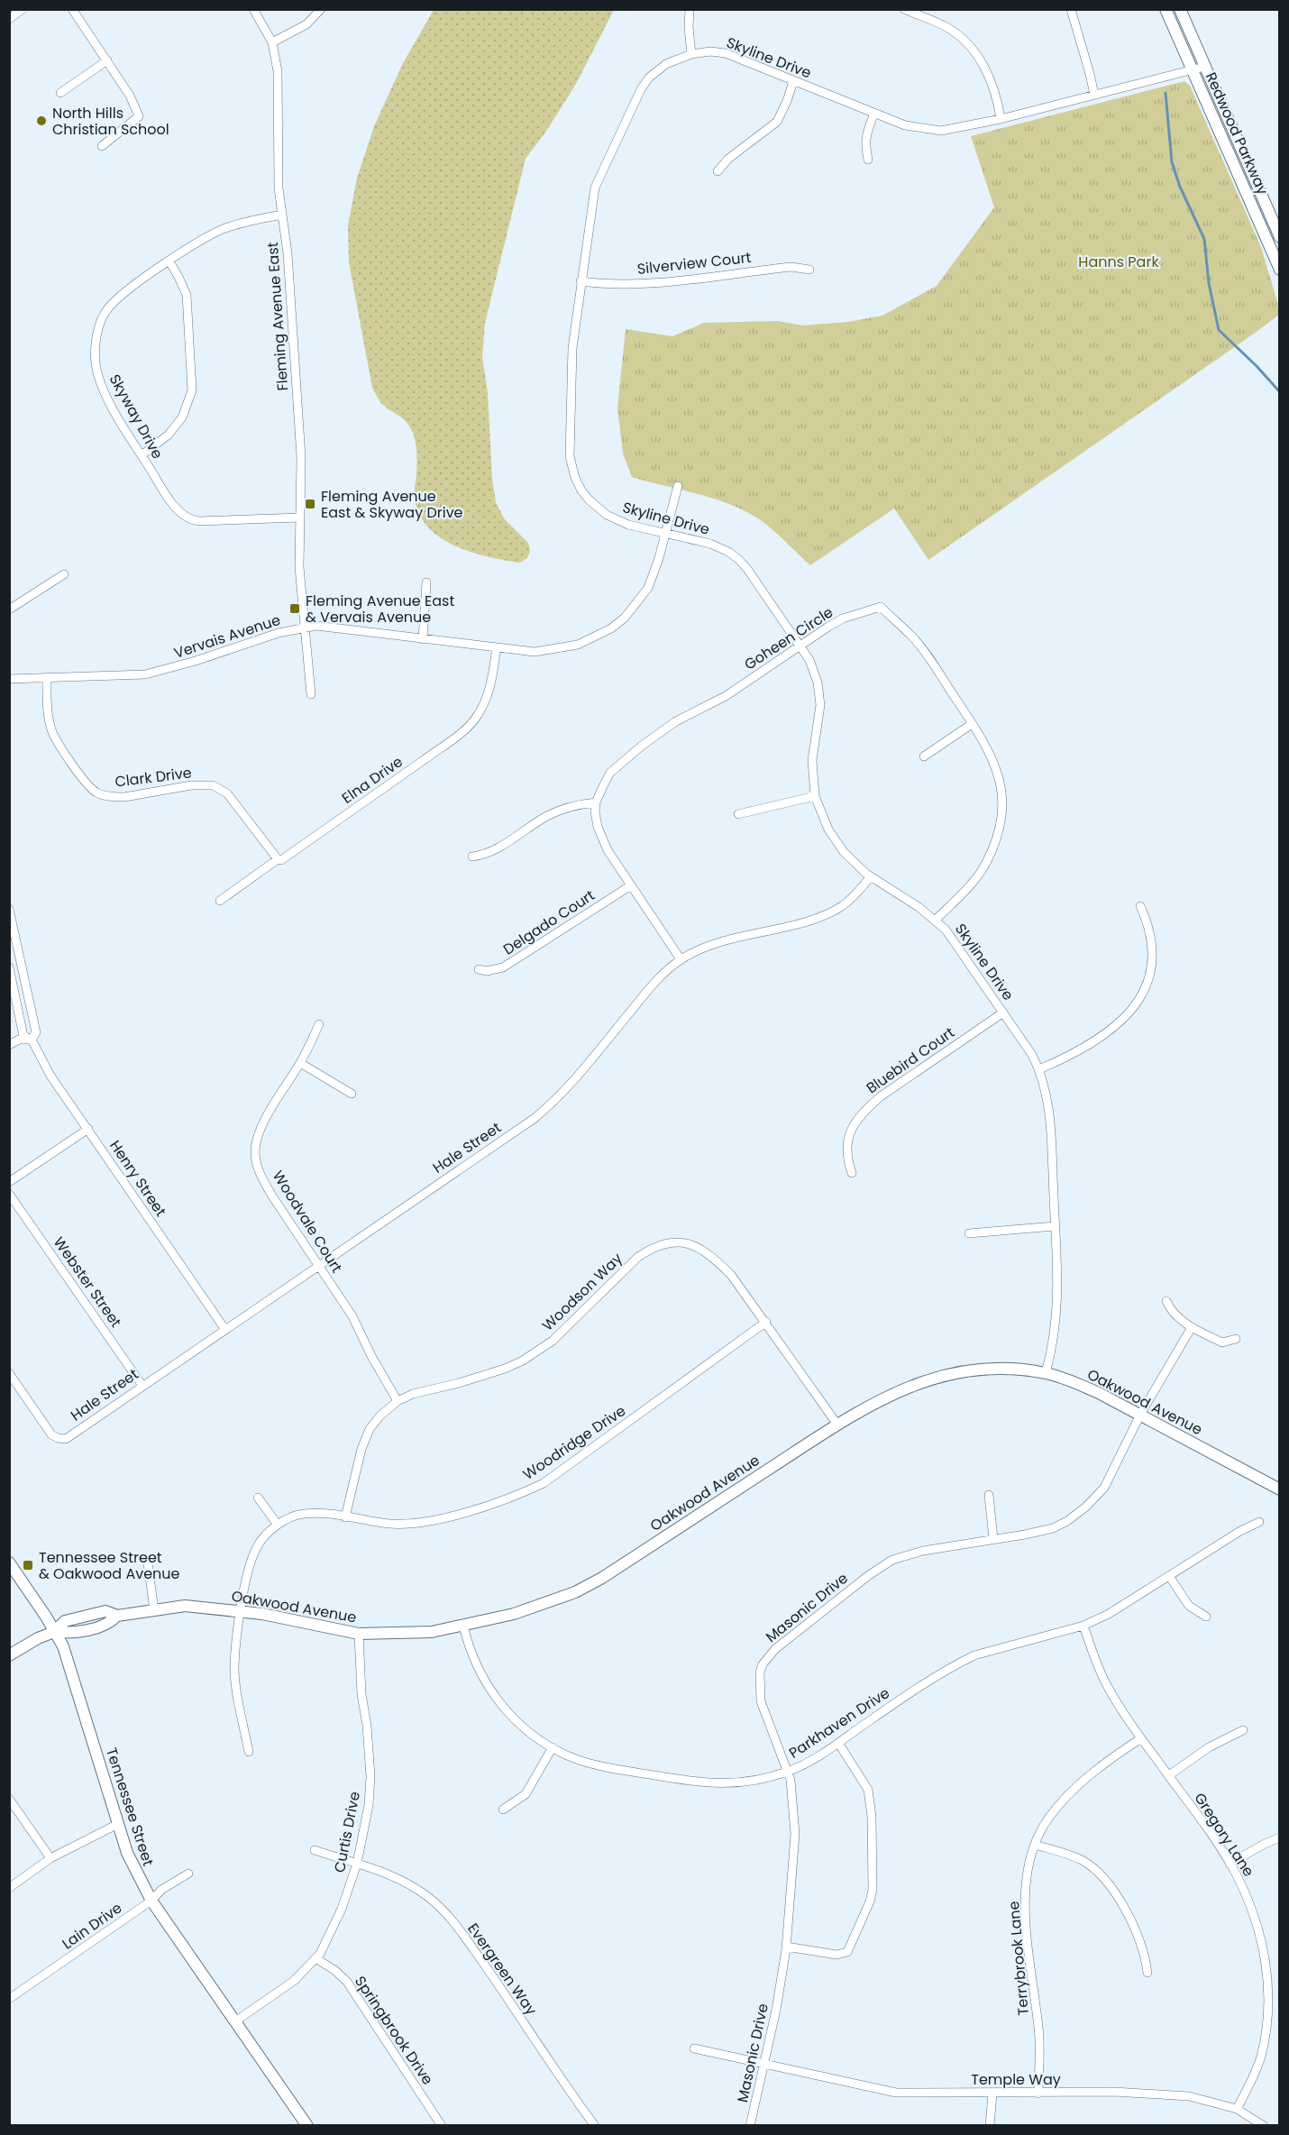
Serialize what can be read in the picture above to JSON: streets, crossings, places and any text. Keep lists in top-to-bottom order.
{
  "streets": {
    "main road": ["Redwood Parkway", "Oakwood Avenue", "Tennessee Street"],
    "street": [
      "Skyline Drive",
      "Silverview Court",
      "Fleming Avenue East",
      "Skyway Drive",
      "Vervais Avenue",
      "Goheen Circle",
      "Clark Drive",
      "Elna Drive",
      "Delgado Court",
      "Bluebird Court",
      "Hale Street",
      "Henry Street",
      "Woodvale Court",
      "Webster Street",
      "Woodson Way",
      "Woodridge Drive",
      "Masonic Drive",
      "Parkhaven Drive",
      "Curtis Drive",
      "Gregory Lane",
      "Lain Drive",
      "Terrybrook Lane",
      "Evergreen Way",
      "Springbrook Drive",
      "Temple Way"
    ]
  },
  "crossings": [
    ["Skyline Drive", "Redwood Parkway"],
    ["Skyline Drive", "Silverview Court"],
    ["Skyline Drive", "Vervais Avenue"],
    ["Skyline Drive", "Goheen Circle"],
    ["Skyline Drive", "Bluebird Court"],
    ["Skyline Drive", "Hale Street"],
    ["Skyline Drive", "Oakwood Avenue"],
    ["Fleming Avenue East", "Skyway Drive"],
    ["Fleming Avenue East", "Vervais Avenue"],
    ["Vervais Avenue", "Clark Drive"],
    ["Vervais Avenue", "Elna Drive"],
    ["Clark Drive", "Elna Drive"],
    ["Hale Street", "Henry Street"],
    ["Hale Street", "Woodvale Court"],
    ["Hale Street", "Webster Street"],
    ["Woodvale Court", "Woodson Way"],
    ["Woodson Way", "Oakwood Avenue"],
    ["Woodson Way", "Woodridge Drive"],
    ["Oakwood Avenue", "Woodridge Drive"],
    ["Oakwood Avenue", "Masonic Drive"],
    ["Oakwood Avenue", "Parkhaven Drive"],
    ["Oakwood Avenue", "Tennessee Street"],
    ["Oakwood Avenue", "Curtis Drive"],
    ["Masonic Drive", "Parkhaven Drive"],
    ["Masonic Drive", "Temple Way"],
    ["Parkhaven Drive", "Gregory Lane"],
    ["Tennessee Street", "Curtis Drive"],
    ["Tennessee Street", "Lain Drive"],
    ["Curtis Drive", "Evergreen Way"],
    ["Curtis Drive", "Springbrook Drive"],
    ["Gregory Lane", "Terrybrook Lane"],
    ["Gregory Lane", "Temple Way"],
    ["Terrybrook Lane", "Temple Way"]
  ],
  "parks": ["Hanns Park"],
  "places": {
    "other": ["North Hills Christian School"],
    "transit": ["Fleming Avenue East & Skyway Drive", "Fleming Avenue East & Vervais Avenue", "Tennessee Street & Oakwood Avenue"]
  }
}
